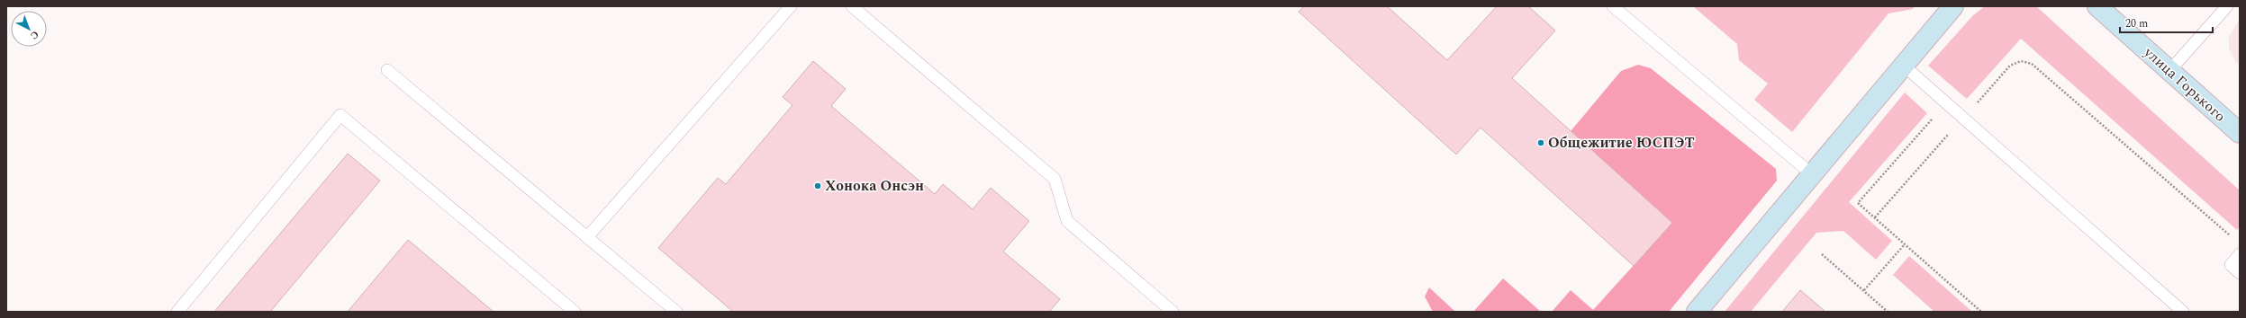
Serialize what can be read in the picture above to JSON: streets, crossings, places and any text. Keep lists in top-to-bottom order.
{
  "streets": {
    "street": ["улица Горького"]
  },
  "places": ["Общежитие ЮСПЭТ", "Хонока Онсэн"],
  "scale_bar": "20 m",
  "north": "bottom right"
}
